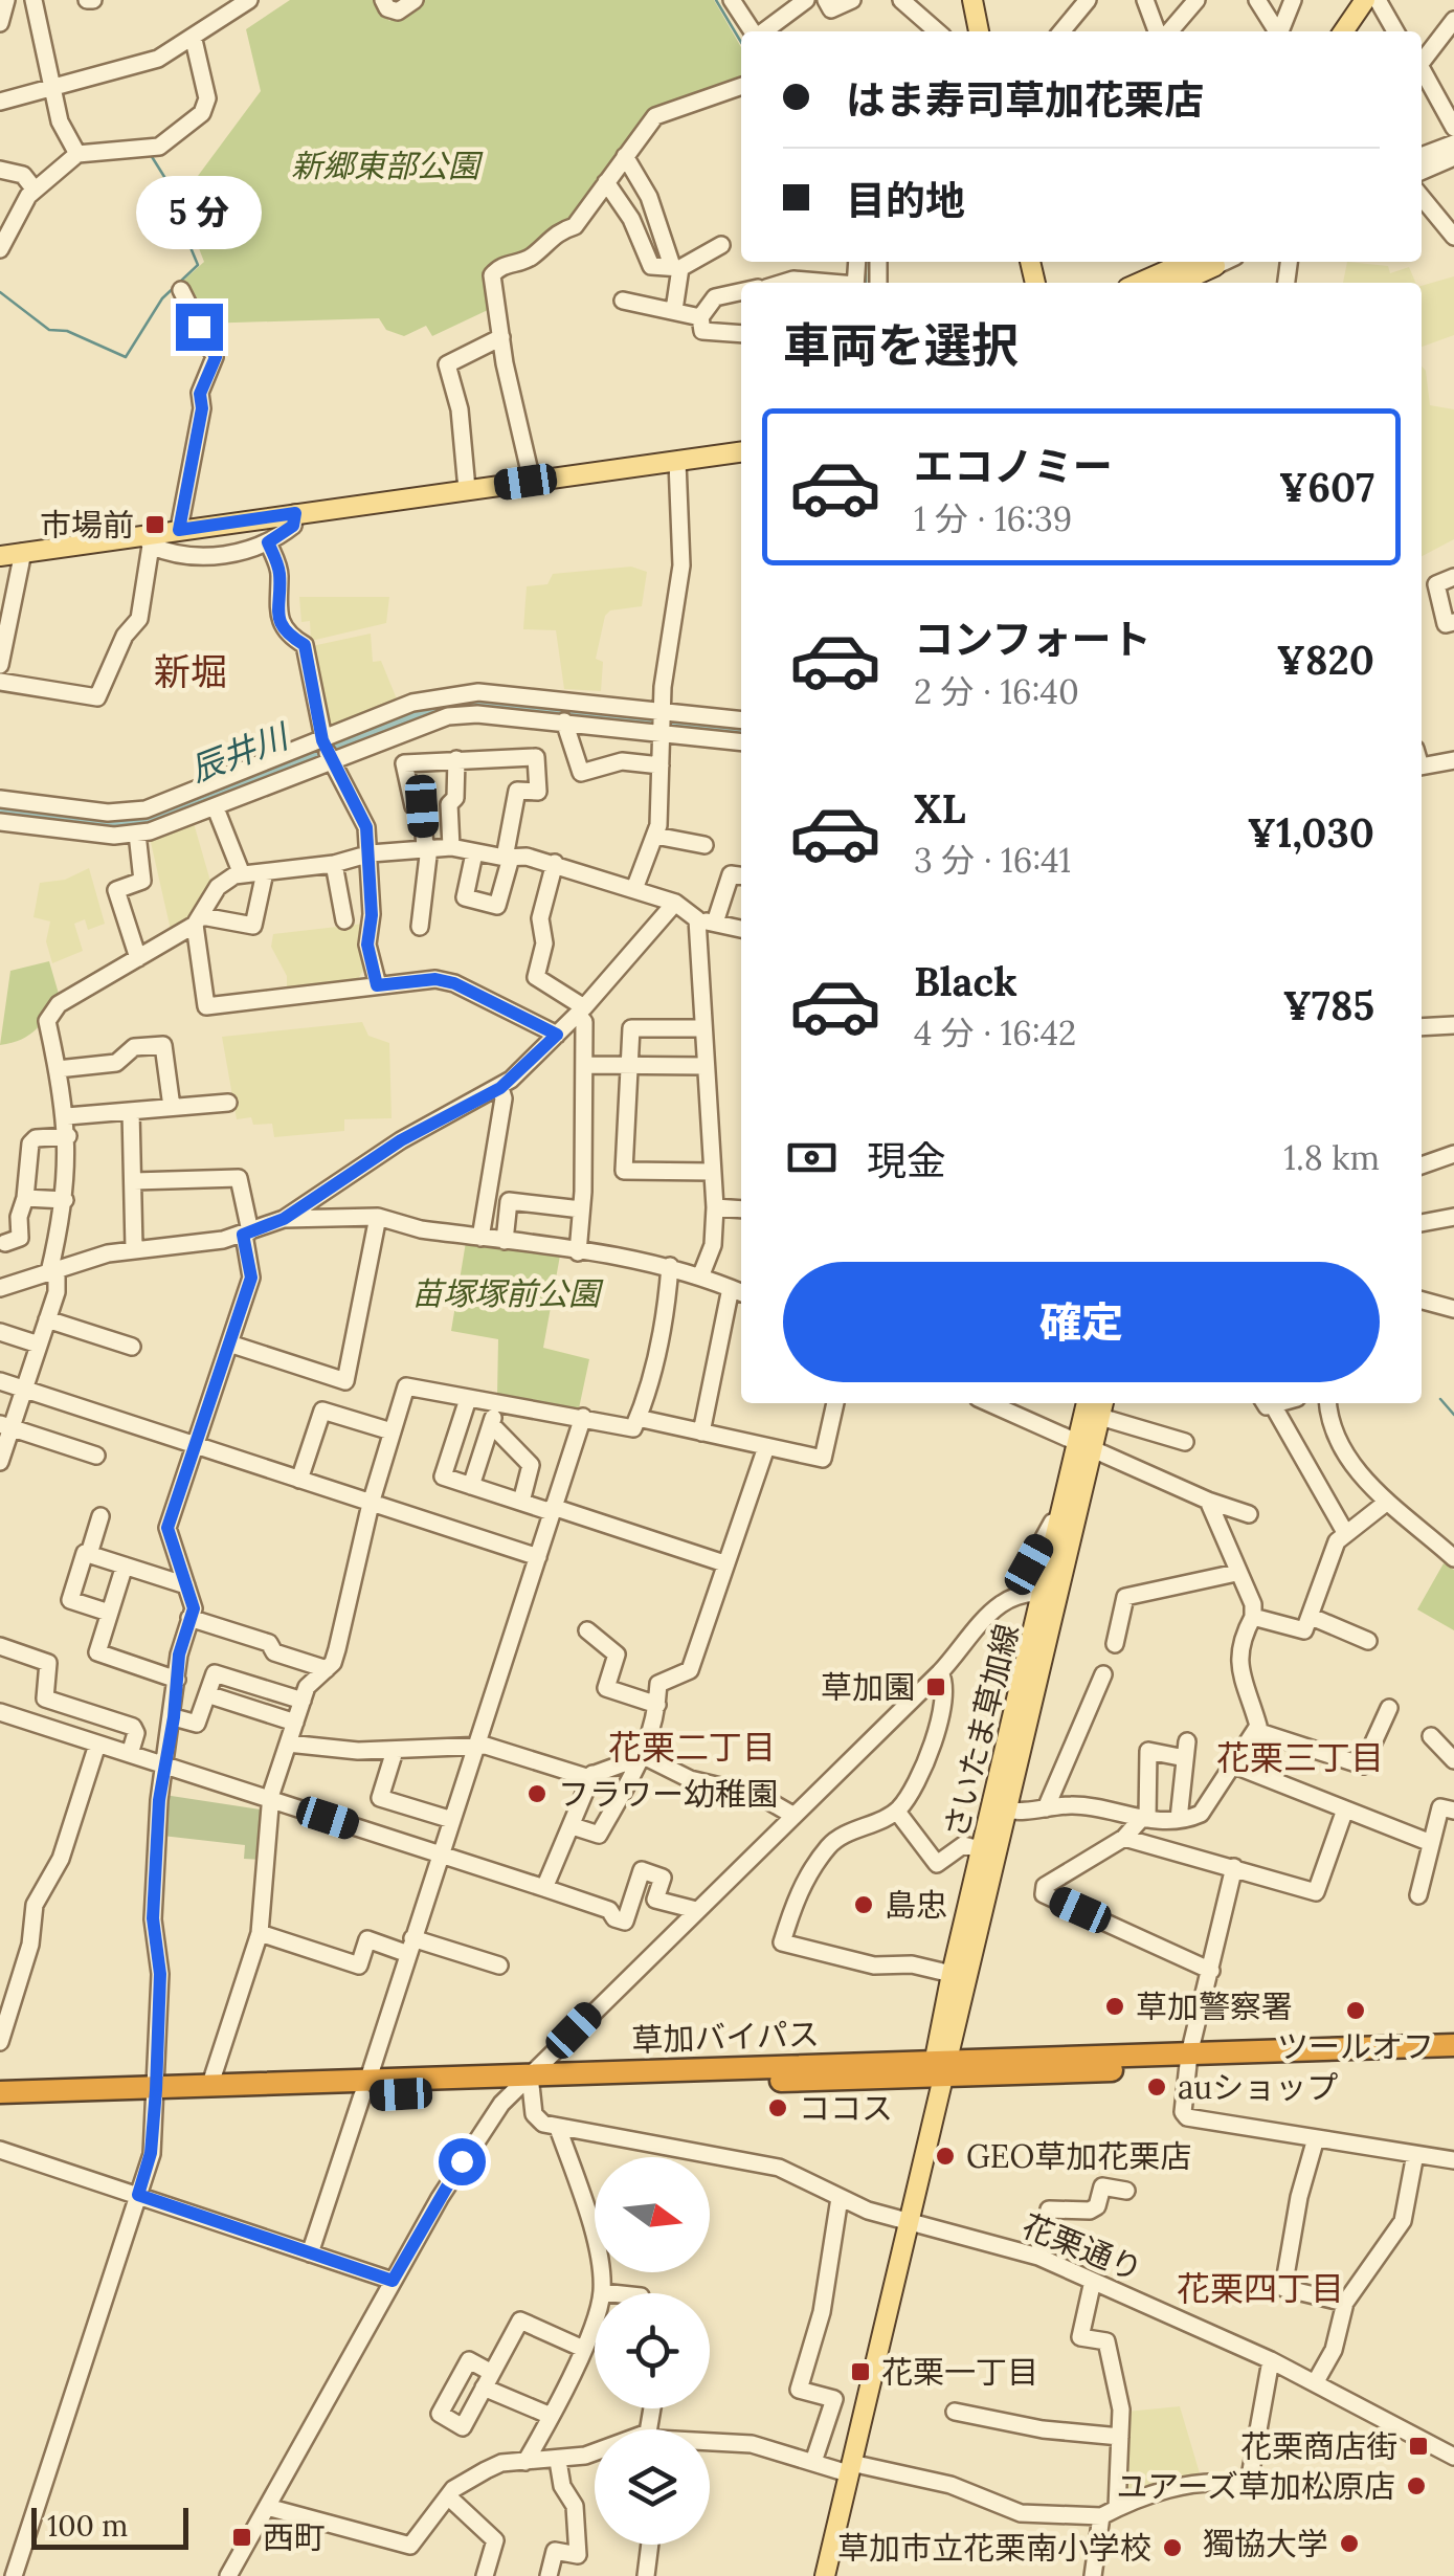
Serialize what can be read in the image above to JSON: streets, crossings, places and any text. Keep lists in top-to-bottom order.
{
  "streets": {
    "highway": ["草加バイパス"],
    "main road": ["さいたま草加線"],
    "street": ["花栗通り"]
  },
  "crossings": [
    ["さいたま草加線", "草加バイパス"],
    ["さいたま草加線", "花栗通り"]
  ],
  "districts": [
    "新堀",
    "花栗二丁目",
    "花栗三丁目",
    "花栗四丁目"
  ],
  "water": ["辰井川"],
  "parks": ["新郷東部公園", "苗塚塚前公園"],
  "places": {
    "transit": [
      "市場前",
      "草加園",
      "花栗一丁目",
      "花栗商店街",
      "西町"
    ],
    "other": [
      "フラワー幼稚園",
      "島忠",
      "草加警察署",
      "ツールオフ",
      "auショップ",
      "ココス",
      "GEO草加花栗店",
      "ユアーズ草加松原店",
      "獨協大学",
      "草加市立花栗南小学校"
    ]
  },
  "scale_bar": "100 m",
  "north": "right",
  "page": {
    "banner": ["はま寿司草加花栗店", "目的地"],
    "bubble": "5 分",
    "heading": "車両を選択",
    "list": [
      {
        "name": "エコノミー",
        "note": "1 分 · 16:39",
        "value": "¥607"
      },
      {
        "name": "コンフォート",
        "note": "2 分 · 16:40",
        "value": "¥820"
      },
      {
        "name": "XL",
        "note": "3 分 · 16:41",
        "value": "¥1,030"
      },
      {
        "name": "Black",
        "note": "4 分 · 16:42",
        "value": "¥785"
      }
    ],
    "pay": ["現金", "1.8 km"],
    "buttons": "確定",
    "scale": "100 m"
  }
}
